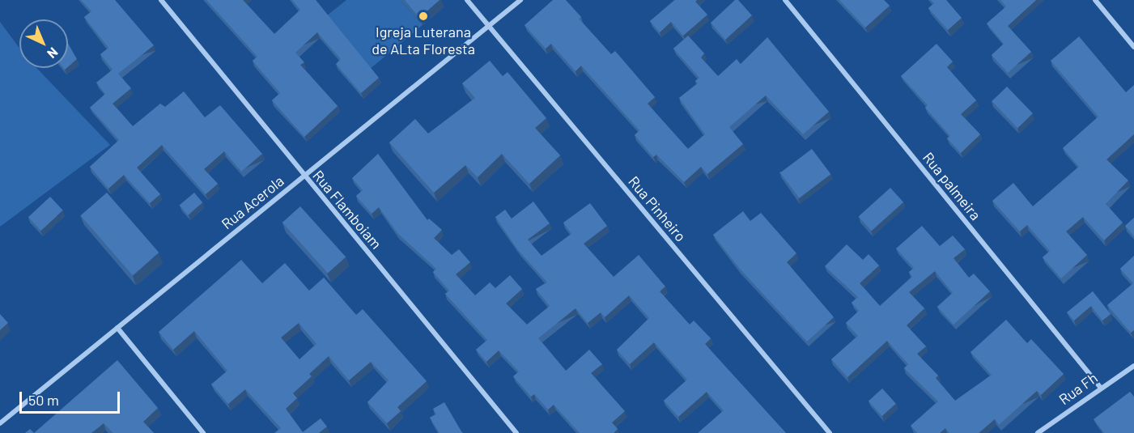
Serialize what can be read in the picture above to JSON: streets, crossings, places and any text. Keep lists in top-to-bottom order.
{
  "streets": {
    "street": [
      "Rua palmeira",
      "Rua Acerola",
      "Rua Pinheiro",
      "Rua Flamboiam",
      "Rua Fh"
    ]
  },
  "crossings": [
    ["Rua palmeira", "Rua Fh"],
    ["Rua Acerola", "Rua Pinheiro"],
    ["Rua Acerola", "Rua Flamboiam"]
  ],
  "places": ["Igreja Luterana de ALta Floresta"],
  "scale_bar": "50 m",
  "north": "bottom right"
}
